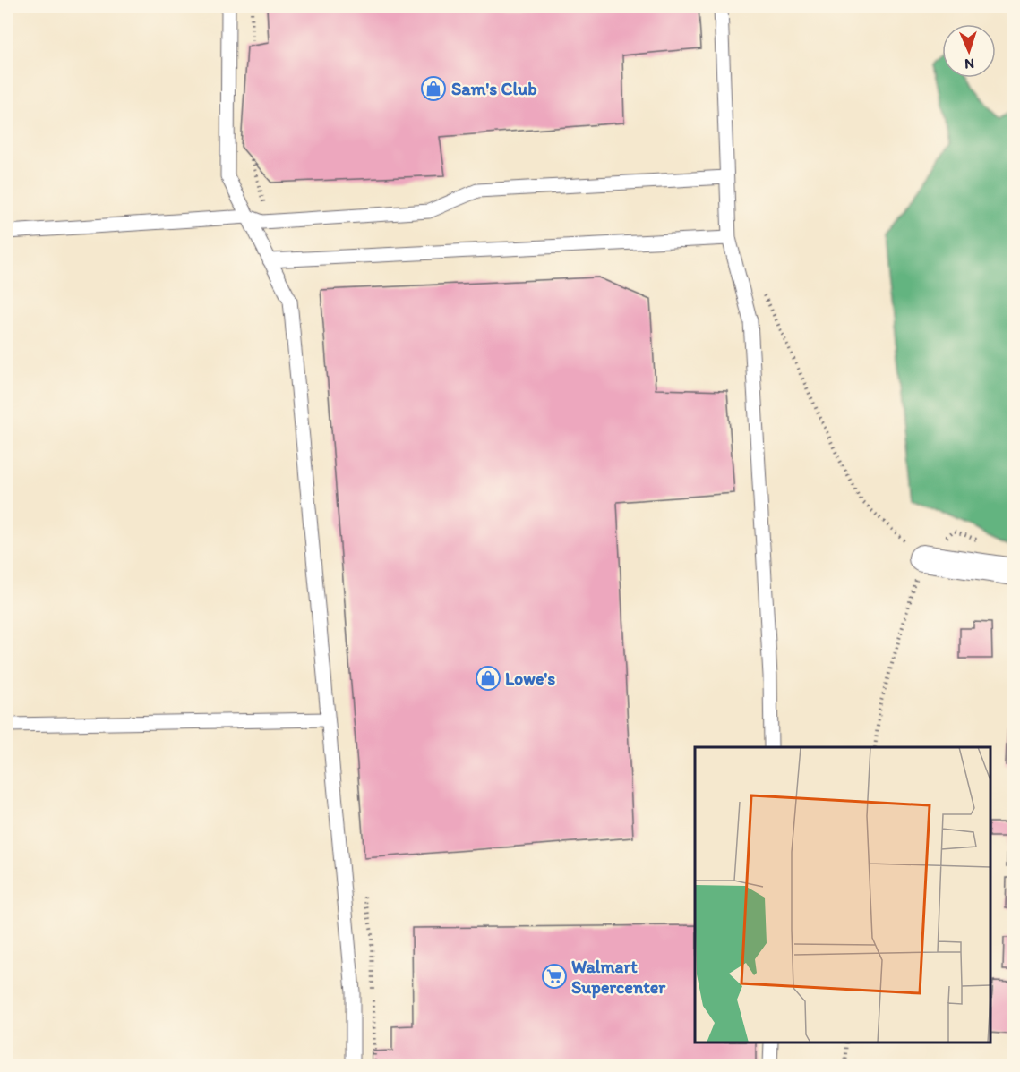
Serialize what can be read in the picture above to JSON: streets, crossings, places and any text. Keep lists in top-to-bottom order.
{
  "places": {
    "shop": ["Sam's Club", "Lowe's"],
    "supermarket": ["Walmart Supercenter"]
  },
  "north": "bottom"
}
